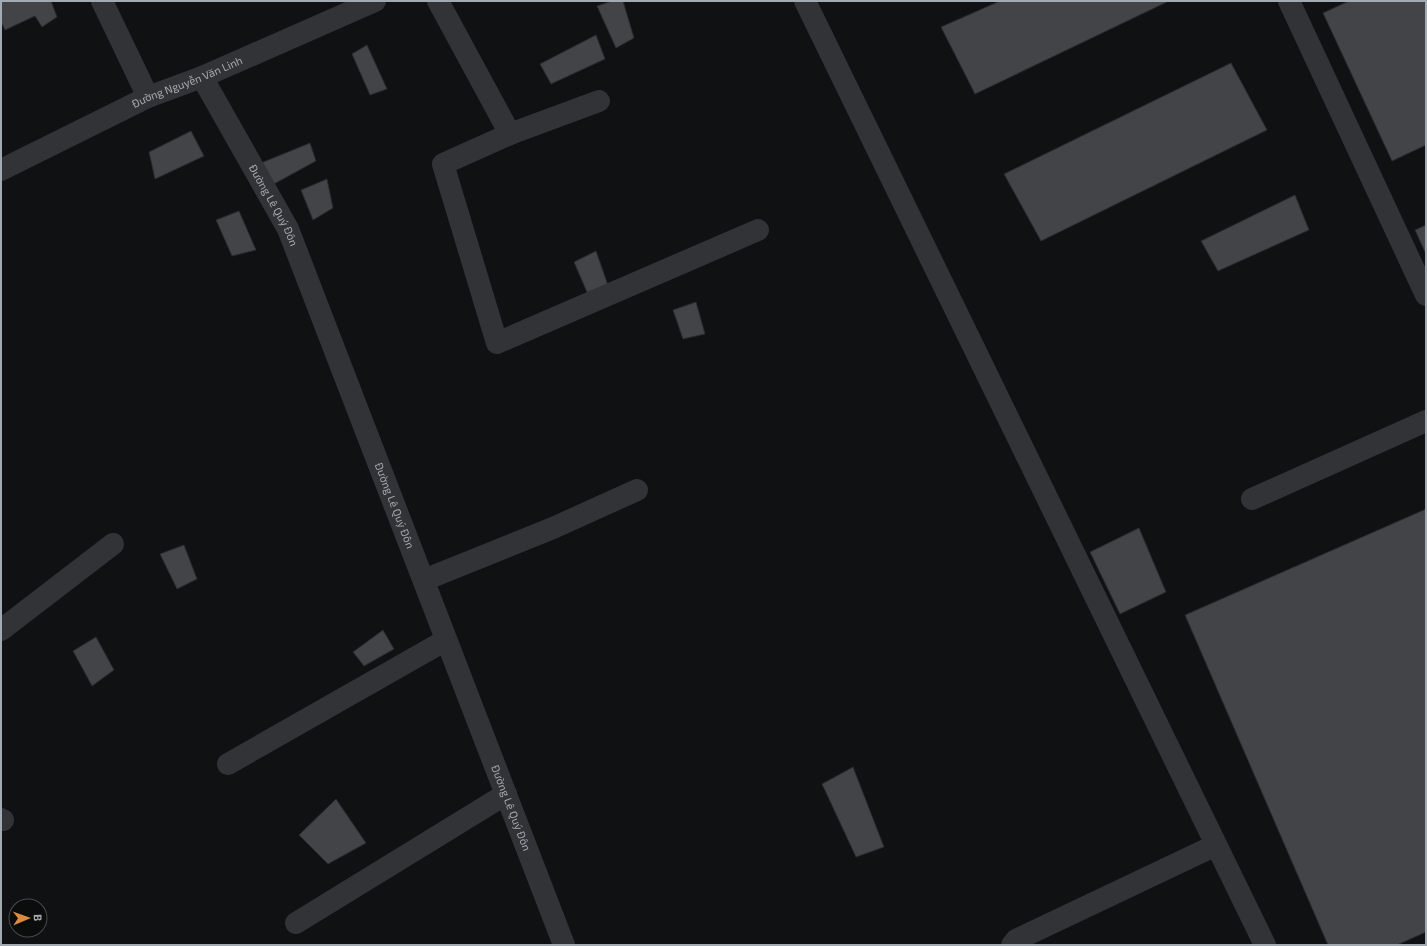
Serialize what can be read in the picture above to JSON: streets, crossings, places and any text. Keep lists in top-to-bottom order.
{
  "streets": {
    "street": ["Đường Nguyễn Văn Linh", "Đường Lê Quý Đôn"]
  },
  "crossings": [
    ["Đường Nguyễn Văn Linh", "Đường Lê Quý Đôn"]
  ],
  "north": "right"
}
